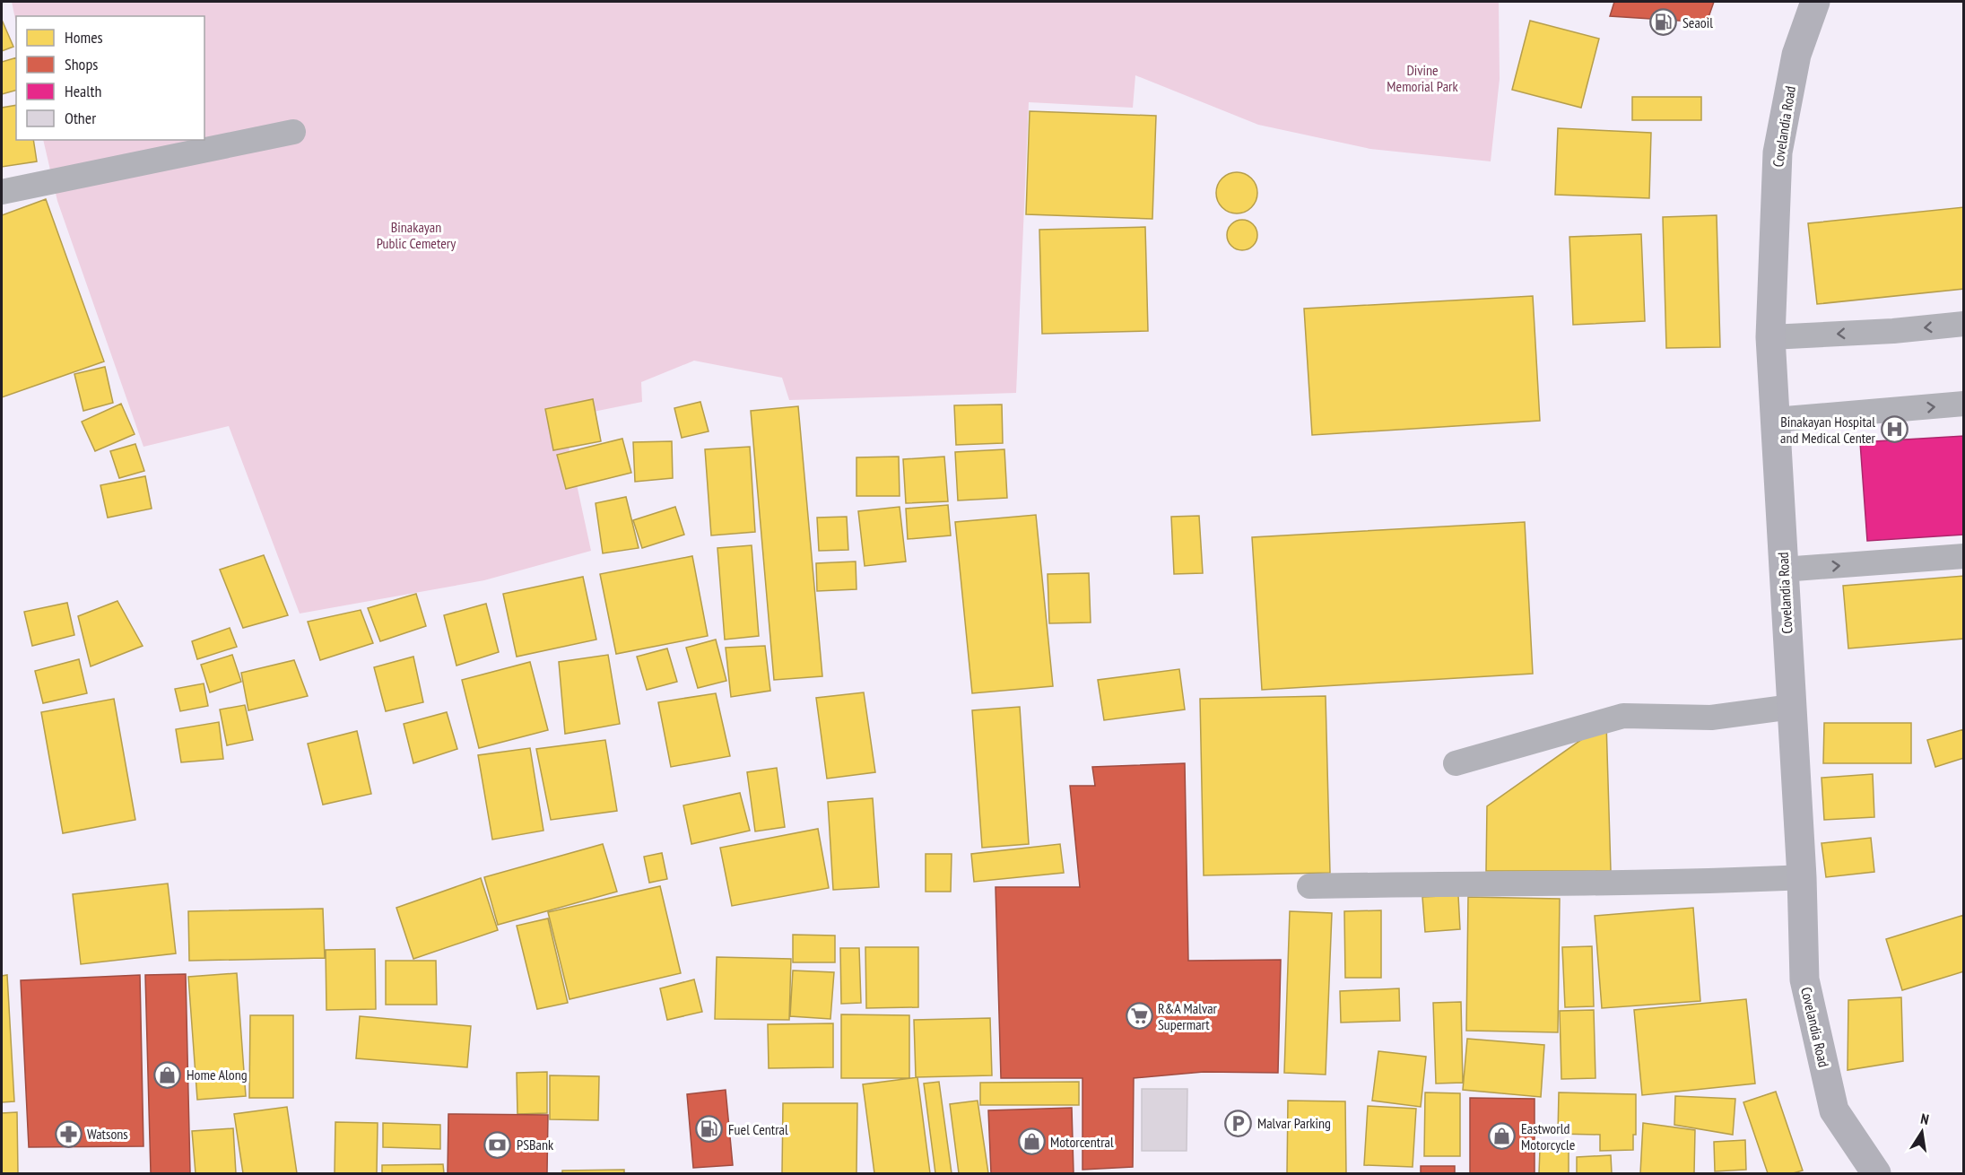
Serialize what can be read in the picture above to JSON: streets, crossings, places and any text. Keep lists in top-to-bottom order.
{
  "streets": {
    "main road": ["Covelandia Road"]
  },
  "parks": ["Divine Memorial Park", "Binakayan Public Cemetery"],
  "places": {
    "fuel station": ["Seaoil", "Fuel Central"],
    "hospital": ["Binakayan Hospital and Medical Center"],
    "supermarket": ["R&A Malvar Supermart"],
    "shop": ["Home Along", "Eastworld Motorcycle", "Motorcentral"],
    "parking": ["Malvar Parking"],
    "pharmacy": ["Watsons"],
    "bank": ["PSBank"]
  },
  "legend": [
    "Homes",
    "Shops",
    "Health",
    "Other"
  ],
  "north": "top"
}
